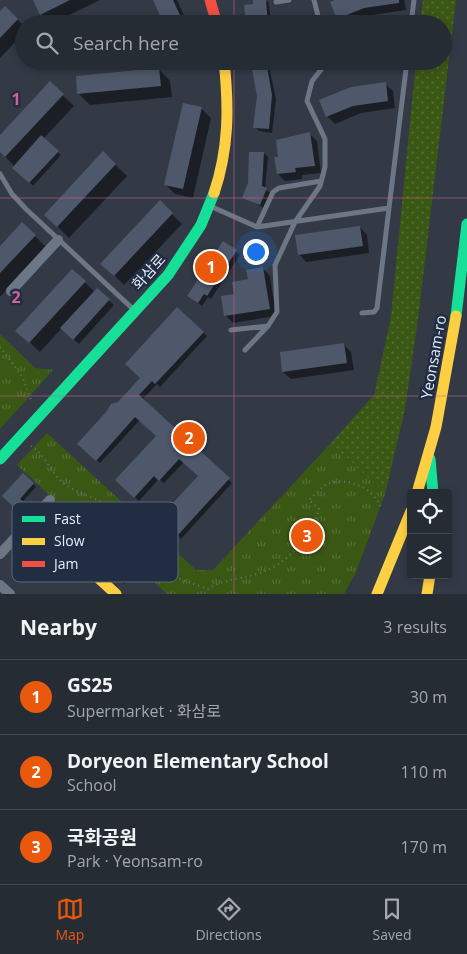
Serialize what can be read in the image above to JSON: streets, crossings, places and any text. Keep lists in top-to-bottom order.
{
  "streets": {
    "street": ["화삼로", "Yeonsam-ro"]
  },
  "legend": ["Fast", "Slow", "Jam"],
  "page": {
    "search": "Search here",
    "pins": ["1", "2", "3"],
    "heading": ["Nearby", "3 results"],
    "list": [
      {
        "mark": "1",
        "name": "GS25",
        "note": "Supermarket · 화삼로",
        "value": "30 m"
      },
      {
        "mark": "2",
        "name": "Doryeon Elementary School",
        "note": "School",
        "value": "110 m"
      },
      {
        "mark": "3",
        "name": "국화공원",
        "note": "Park · Yeonsam-ro",
        "value": "170 m"
      }
    ],
    "nav": ["Map", "Directions", "Saved"]
  },
  "grid": {
    "rows": ["1", "2"]
  }
}
